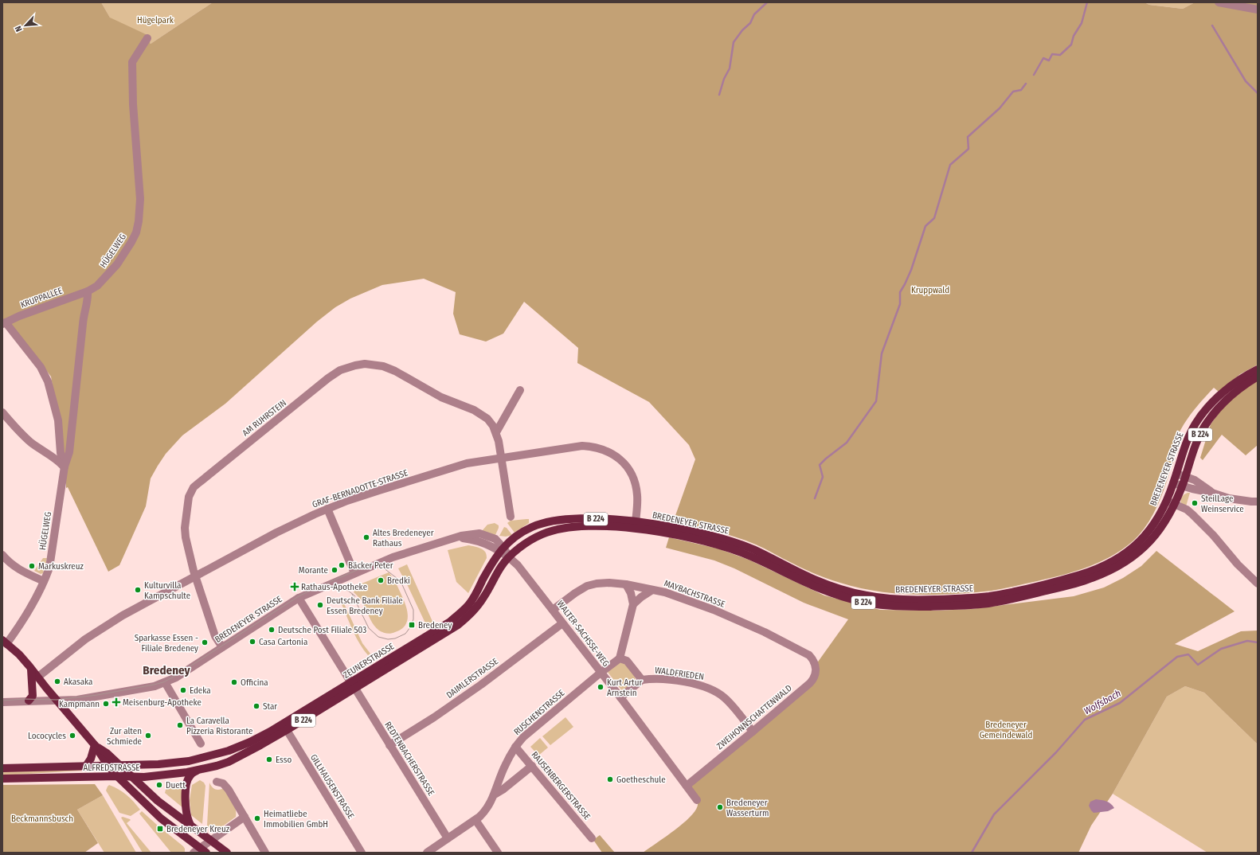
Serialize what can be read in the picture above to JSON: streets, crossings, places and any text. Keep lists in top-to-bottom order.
{
  "streets": {
    "main road": [
      "B 224",
      "BREDENEYER STRASSE",
      "ZEUNERSTRASSE",
      "ALFREDSTRASSE"
    ],
    "street": [
      "HÜGELWEG",
      "KRUPPALLEE",
      "AM RUHRSTEIN",
      "GRAF-BERNADOTTE-STRASSE",
      "MAYBACHSTRASSE",
      "WALTER-SACHSSE-WEG",
      "WALDFRIEDEN",
      "DAIMLERSTRASSE",
      "RUSCHENSTRASSE",
      "ZWEIHONNSCHAFTENWALD",
      "REDTENBACHERSTRASSE",
      "RAUSENBERGERSTRASSE",
      "GILLHAUSENSTRASSE"
    ]
  },
  "crossings": [
    ["HÜGELWEG", "KRUPPALLEE"],
    ["AM RUHRSTEIN", "BREDENEYER STRASSE"],
    ["AM RUHRSTEIN", "GRAF-BERNADOTTE-STRASSE"],
    ["BREDENEYER STRASSE", "GRAF-BERNADOTTE-STRASSE"],
    ["BREDENEYER STRASSE", "WALTER-SACHSSE-WEG"],
    ["BREDENEYER STRASSE", "ZEUNERSTRASSE"],
    ["BREDENEYER STRASSE", "REDTENBACHERSTRASSE"],
    ["MAYBACHSTRASSE", "WALTER-SACHSSE-WEG"],
    ["MAYBACHSTRASSE", "ZWEIHONNSCHAFTENWALD"],
    ["WALTER-SACHSSE-WEG", "ZEUNERSTRASSE"],
    ["WALTER-SACHSSE-WEG", "WALDFRIEDEN"],
    ["WALTER-SACHSSE-WEG", "DAIMLERSTRASSE"],
    ["WALTER-SACHSSE-WEG", "RUSCHENSTRASSE"],
    ["WALTER-SACHSSE-WEG", "ZWEIHONNSCHAFTENWALD"],
    ["ZEUNERSTRASSE", "REDTENBACHERSTRASSE"],
    ["ZEUNERSTRASSE", "ALFREDSTRASSE"],
    ["ZEUNERSTRASSE", "GILLHAUSENSTRASSE"],
    ["WALDFRIEDEN", "ZWEIHONNSCHAFTENWALD"],
    ["DAIMLERSTRASSE", "REDTENBACHERSTRASSE"],
    ["RUSCHENSTRASSE", "REDTENBACHERSTRASSE"],
    ["RUSCHENSTRASSE", "RAUSENBERGERSTRASSE"]
  ],
  "districts": ["Bredeney"],
  "water": ["Wolfsbach"],
  "parks": [
    "Hügelpark",
    "Kruppwald",
    "Bredeneyer Gemeindewald",
    "Beckmannsbusch"
  ],
  "places": {
    "other": [
      "SteilLage Weinservice",
      "Altes Bredeneyer Rathaus",
      "Bäcker Peter",
      "Markuskreuz",
      "Morante",
      "Bredki",
      "Kulturvilla Kampschulte",
      "Deutsche Bank Filiale Essen Bredeney",
      "Deutsche Post Filiale 503",
      "Casa Cartonia",
      "Sparkasse Essen - Filiale Bredeney",
      "Akasaka",
      "Officina",
      "Kurt Artur Arnstein",
      "Edeka",
      "Kampmann",
      "Star",
      "La Caravella Pizzeria Ristorante",
      "Lococycles",
      "Zur alten Schmiede",
      "Esso",
      "Goetheschule",
      "Duett",
      "Bredeneyer Wasserturm",
      "Heimatliebe Immobilien GmbH"
    ],
    "health": ["Rathaus-Apotheke", "Meisenburg-Apotheke"],
    "transit": ["Bredeney", "Bredeneyer Kreuz"]
  },
  "north": "bottom left"
}
